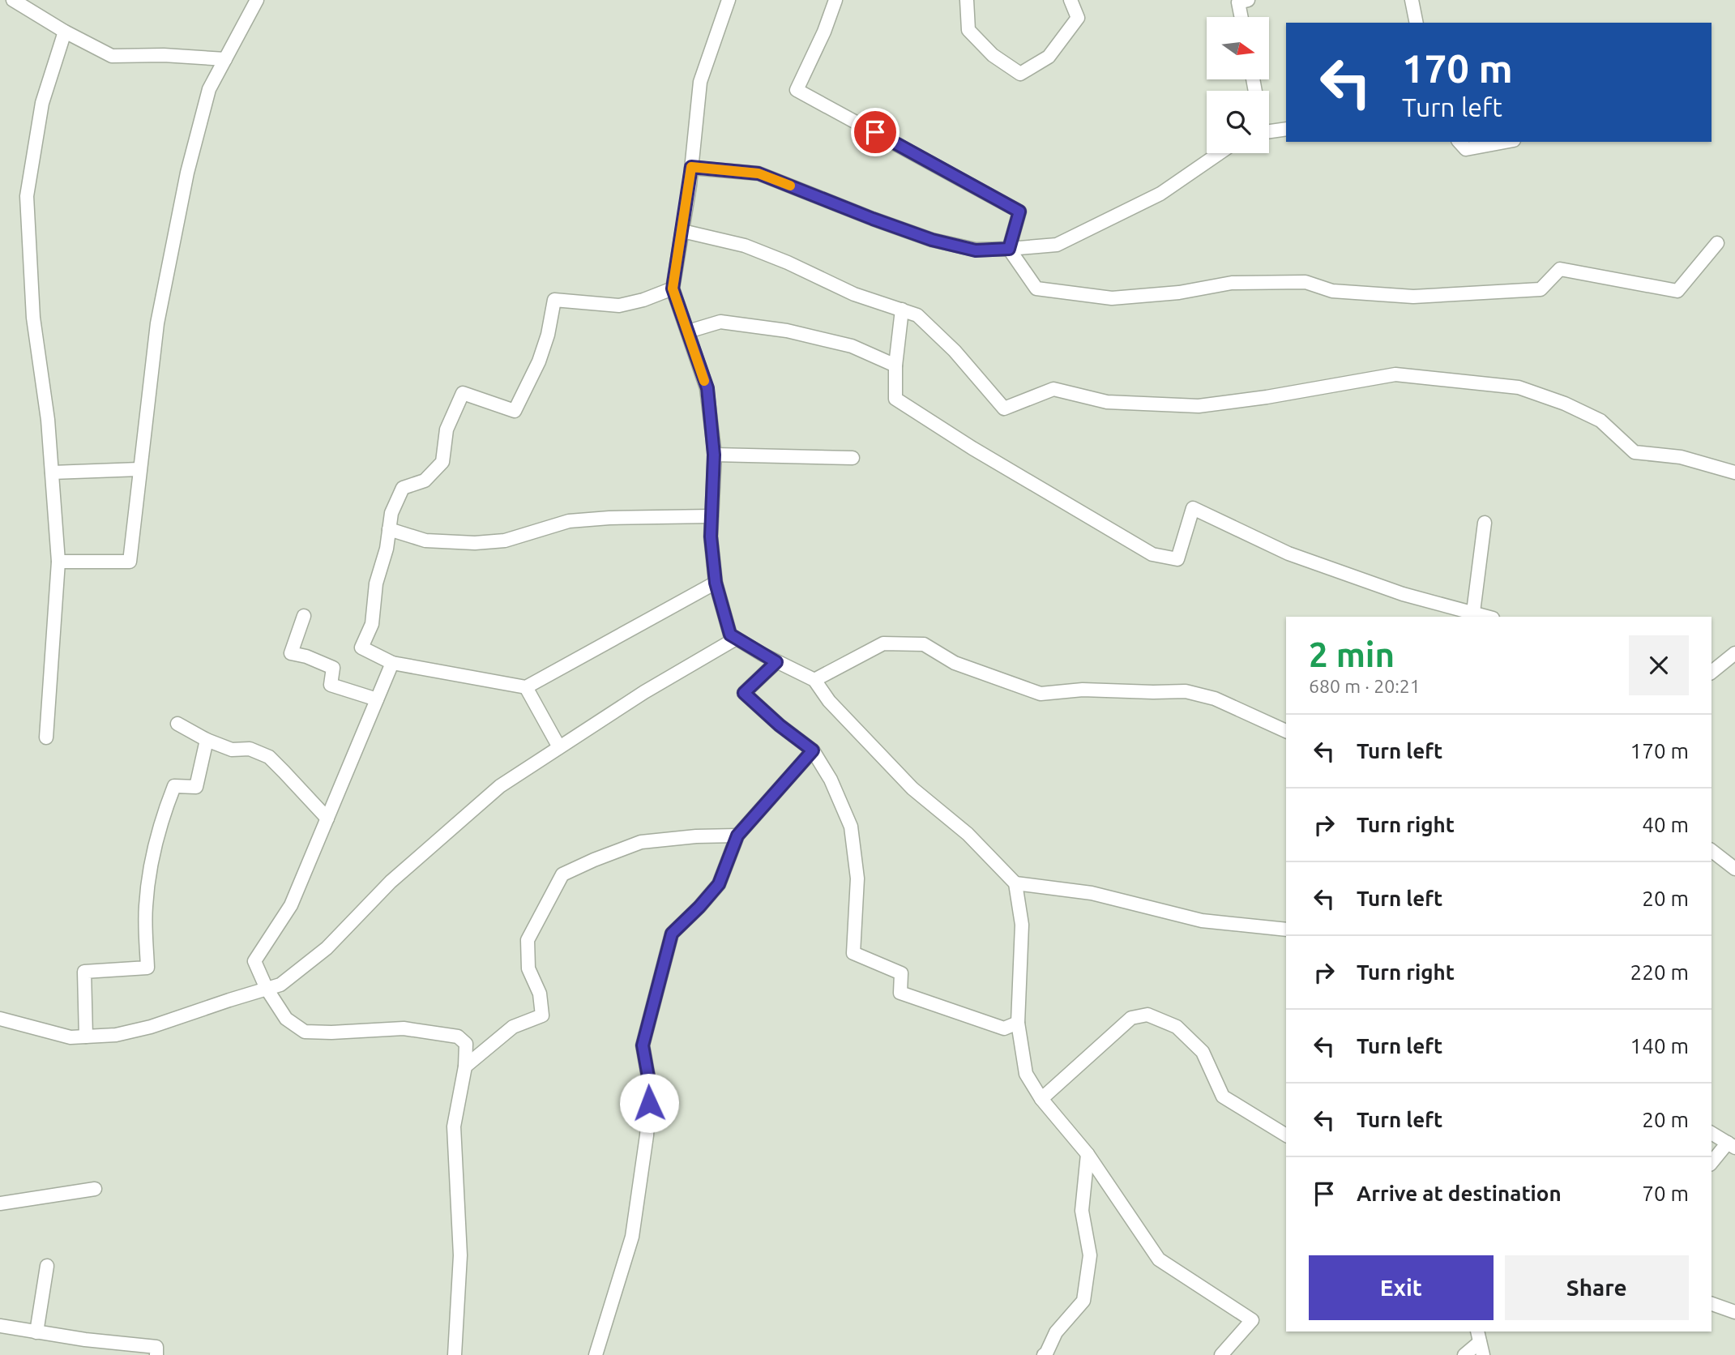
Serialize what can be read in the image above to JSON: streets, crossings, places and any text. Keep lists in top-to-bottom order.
{
  "north": "right",
  "page": {
    "turn": ["170 m", "Turn left"],
    "heading": ["2 min", "680 m · 20:21"],
    "list": [
      {
        "name": "Turn left",
        "value": "170 m"
      },
      {
        "name": "Turn right",
        "value": "40 m"
      },
      {
        "name": "Turn left",
        "value": "20 m"
      },
      {
        "name": "Turn right",
        "value": "220 m"
      },
      {
        "name": "Turn left",
        "value": "140 m"
      },
      {
        "name": "Turn left",
        "value": "20 m"
      },
      {
        "name": "Arrive at destination",
        "value": "70 m"
      }
    ],
    "buttons": ["Exit", "Share"]
  }
}
